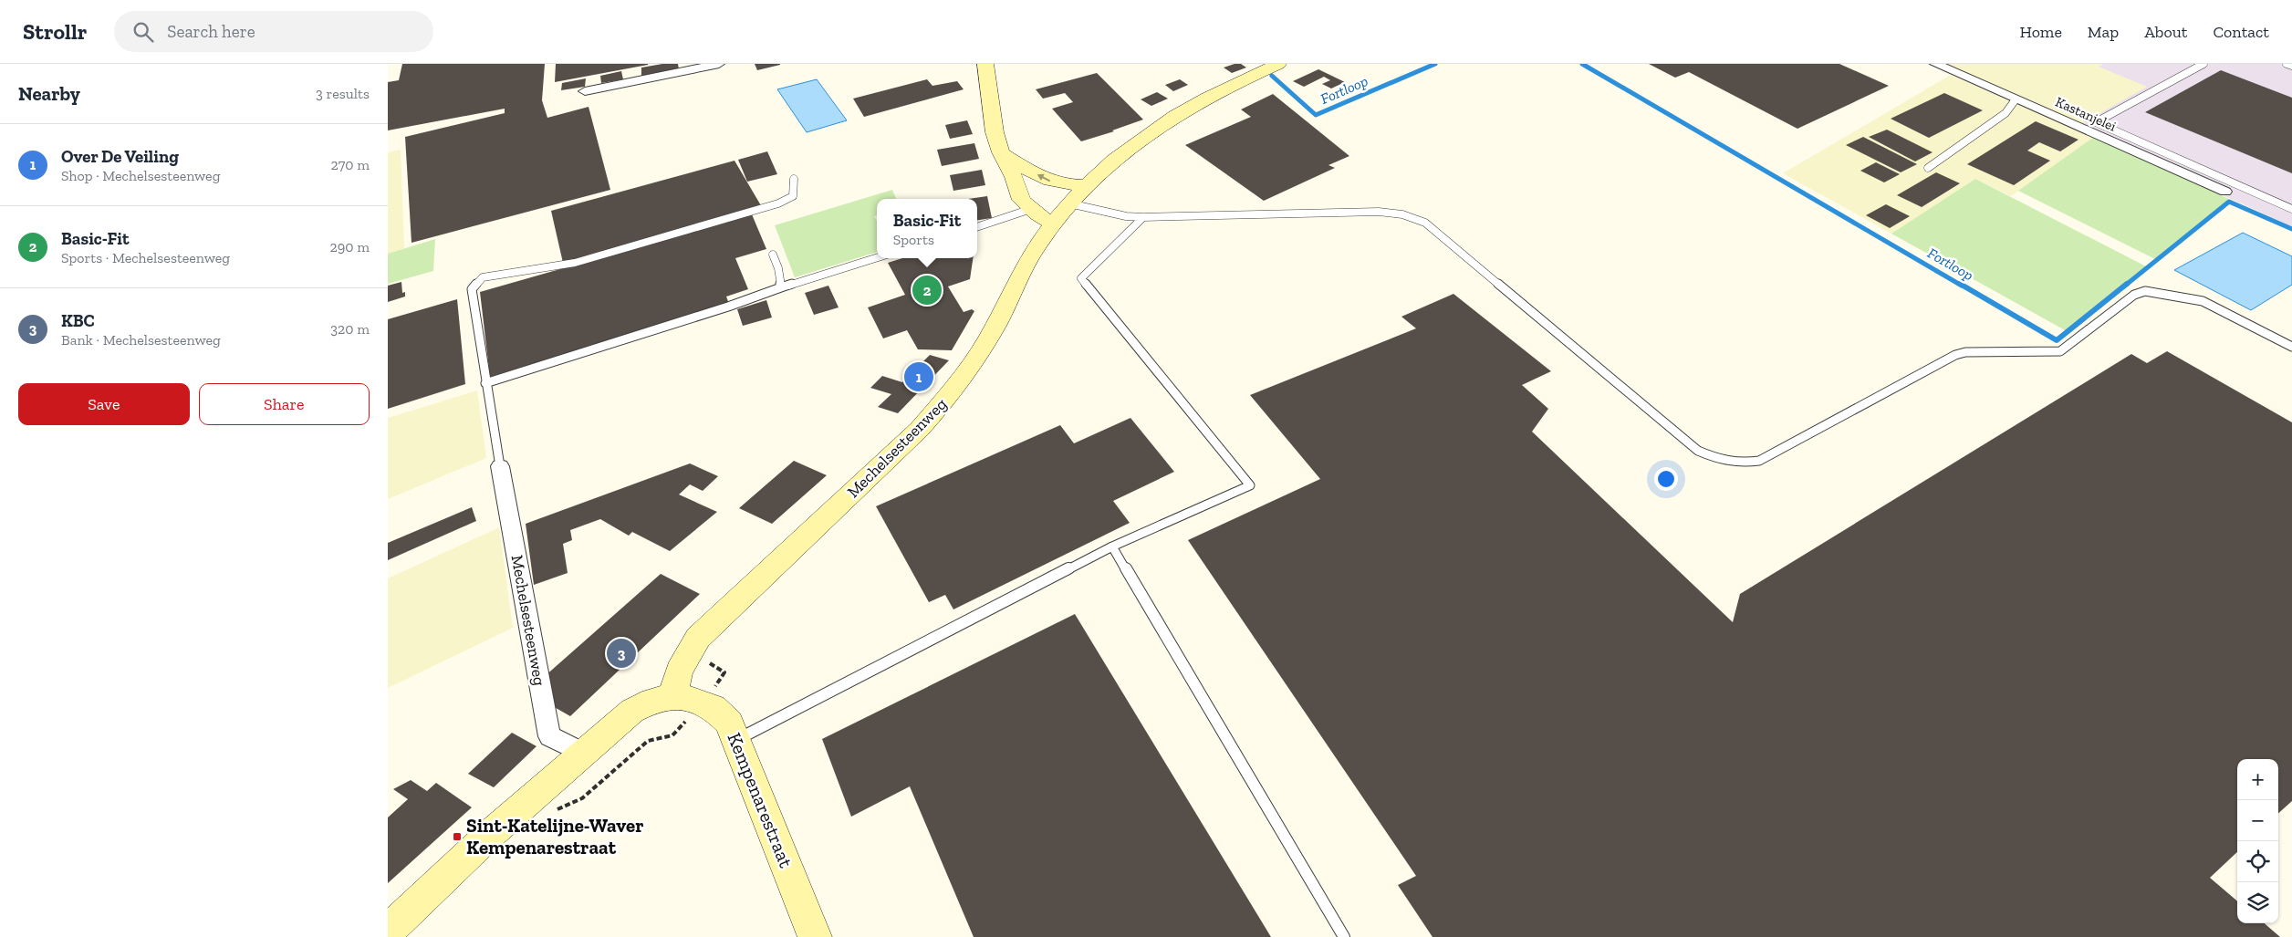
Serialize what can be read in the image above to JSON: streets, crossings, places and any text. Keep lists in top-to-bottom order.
{
  "streets": {
    "street": ["Kastanjelei", "Mechelsesteenweg", "Kempenarestraat"]
  },
  "crossings": [
    ["Mechelsesteenweg", "Kempenarestraat"]
  ],
  "water": ["Fortloop"],
  "places": {
    "transit": ["Sint-Katelijne-Waver Kempenarestraat"]
  },
  "page": {
    "header": "Strollr",
    "search": "Search here",
    "nav": [
      "Home",
      "Map",
      "About",
      "Contact"
    ],
    "heading": ["Nearby", "3 results"],
    "list": [
      {
        "mark": "1",
        "name": "Over De Veiling",
        "note": "Shop · Mechelsesteenweg",
        "value": "270 m"
      },
      {
        "mark": "2",
        "name": "Basic-Fit",
        "note": "Sports · Mechelsesteenweg",
        "value": "290 m"
      },
      {
        "mark": "3",
        "name": "KBC",
        "note": "Bank · Mechelsesteenweg",
        "value": "320 m"
      }
    ],
    "popup": ["Basic-Fit", "Sports"],
    "pins": ["2", "1", "3"],
    "buttons": ["Save", "Share"],
    "map_buttons": ["+", "−"]
  }
}
